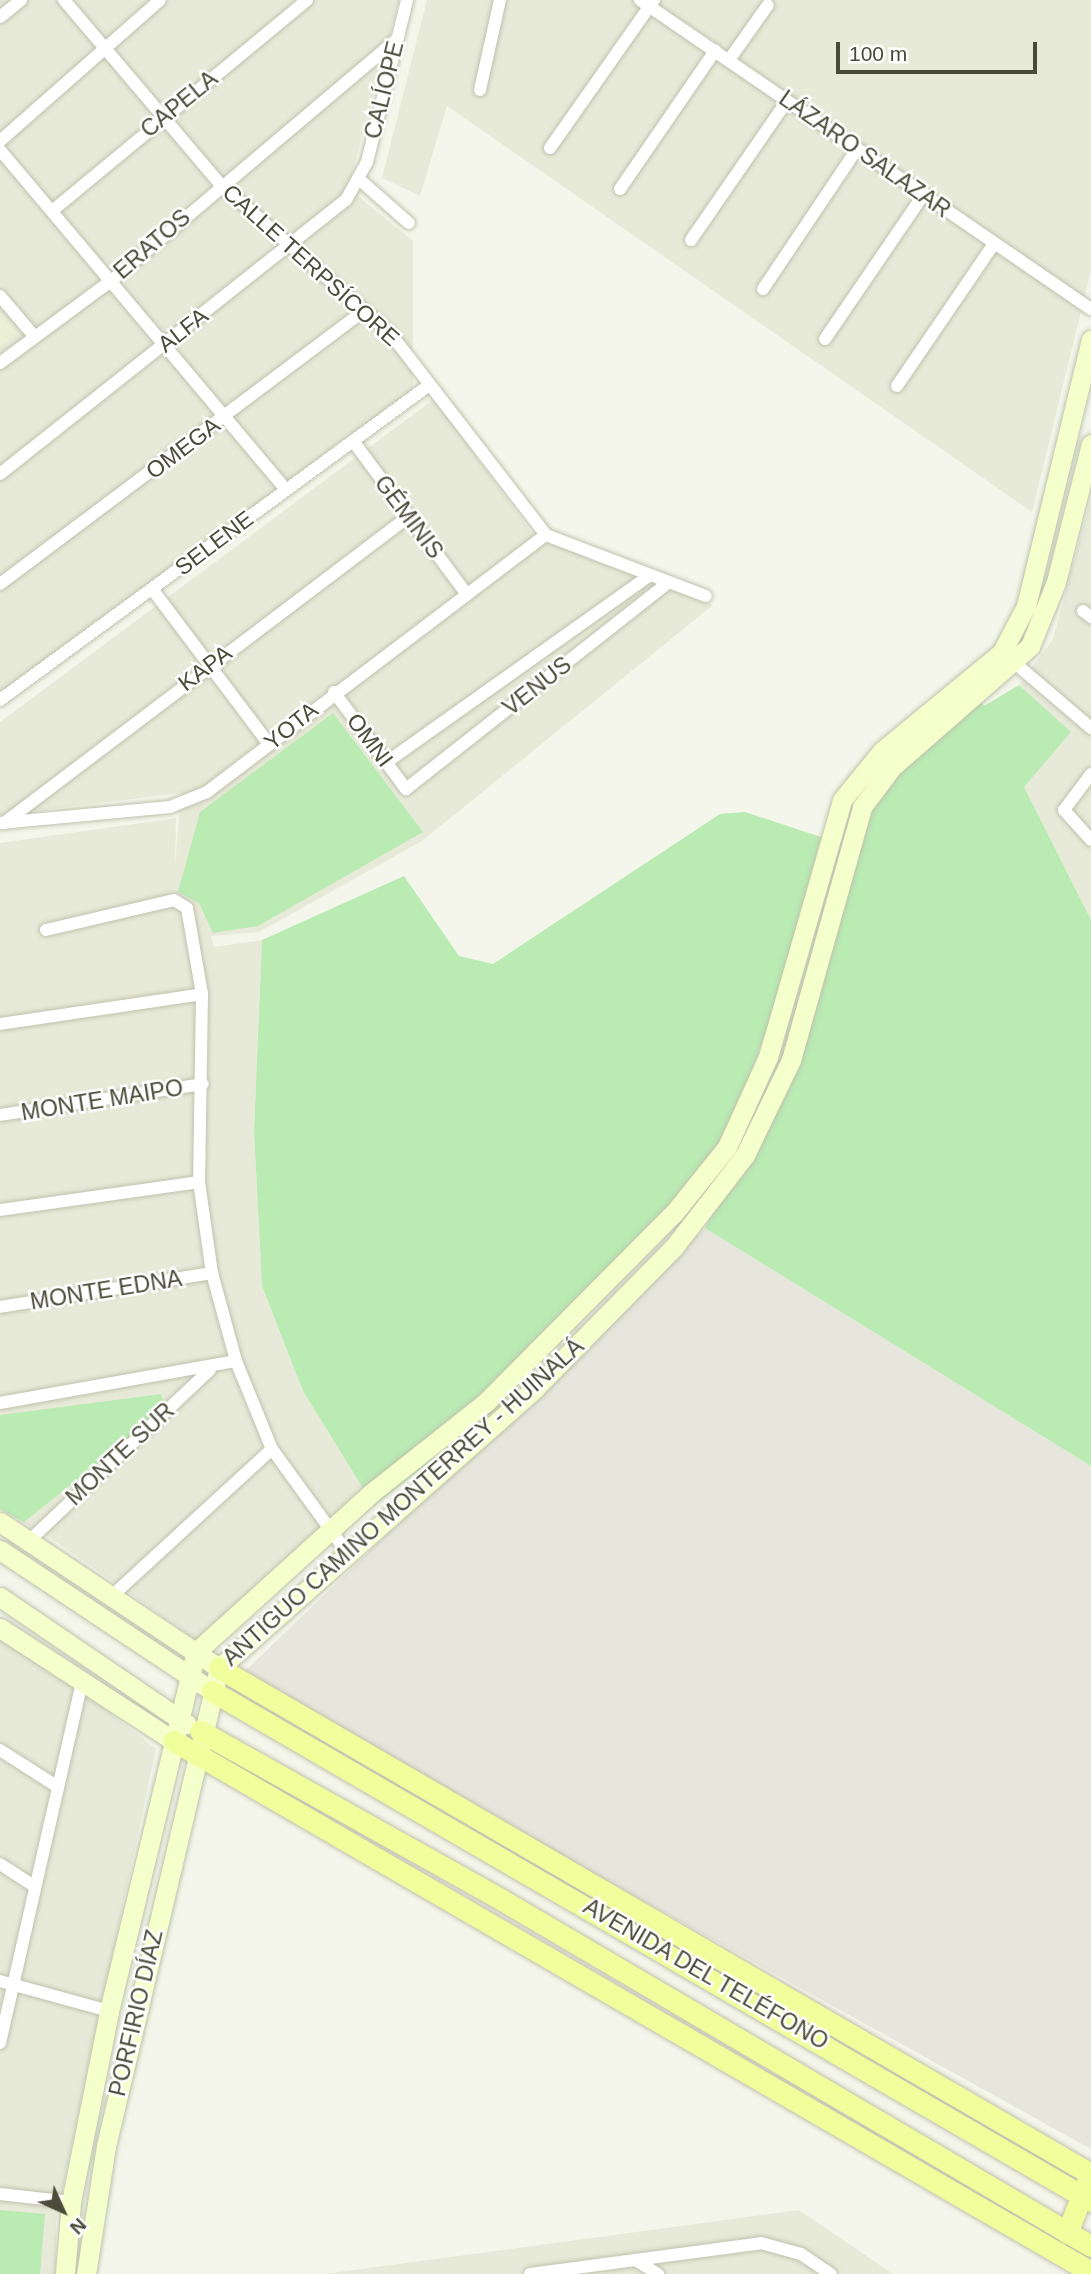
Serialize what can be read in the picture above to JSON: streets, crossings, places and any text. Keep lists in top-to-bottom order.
{
  "streets": {
    "main road": ["AVENIDA DEL TELÉFONO"],
    "street": [
      "CALÍOPE",
      "CAPELA",
      "LÁZARO SALAZAR",
      "ERATOS",
      "CALLE TERPSÍCORE",
      "ALFA",
      "OMEGA",
      "GÉMINIS",
      "SELENE",
      "KAPA",
      "VENUS",
      "YOTA",
      "OMNI",
      "MONTE MAIPO",
      "MONTE EDNA",
      "MONTE SUR",
      "ANTIGUO CAMINO MONTERREY - HUINALÁ",
      "PORFIRIO DÍAZ"
    ]
  },
  "crossings": [
    ["CALÍOPE", "ERATOS"],
    ["CALÍOPE", "ALFA"],
    ["CAPELA", "CALLE TERPSÍCORE"],
    ["ERATOS", "CALLE TERPSÍCORE"],
    ["CALLE TERPSÍCORE", "ALFA"],
    ["CALLE TERPSÍCORE", "OMEGA"],
    ["CALLE TERPSÍCORE", "SELENE"],
    ["CALLE TERPSÍCORE", "YOTA"],
    ["GÉMINIS", "SELENE"],
    ["GÉMINIS", "KAPA"],
    ["GÉMINIS", "YOTA"],
    ["KAPA", "YOTA"],
    ["VENUS", "OMNI"],
    ["YOTA", "OMNI"],
    ["ANTIGUO CAMINO MONTERREY - HUINALÁ", "AVENIDA DEL TELÉFONO"],
    ["ANTIGUO CAMINO MONTERREY - HUINALÁ", "PORFIRIO DÍAZ"]
  ],
  "scale_bar": "100 m",
  "north": "bottom right"
}
